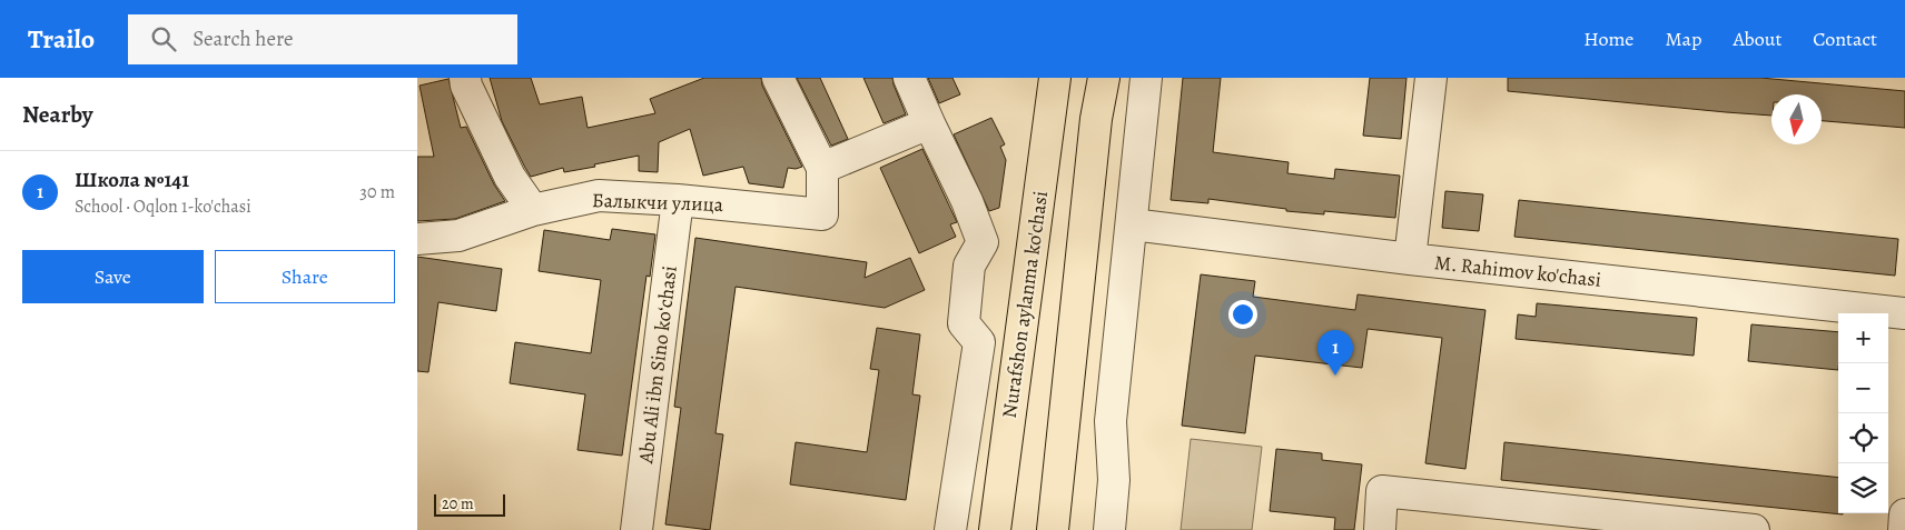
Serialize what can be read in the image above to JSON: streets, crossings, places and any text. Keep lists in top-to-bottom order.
{
  "streets": {
    "main road": ["Nurafshon aylanma ko'chasi"],
    "street": ["Балыкчи улица", "M. Rahimov ko'chasi", "Abu Ali ibn Sino koʻchasi"]
  },
  "crossings": [
    ["Балыкчи улица", "Abu Ali ibn Sino koʻchasi"]
  ],
  "scale_bar": "20 m",
  "north": "bottom",
  "page": {
    "header": "Trailo",
    "search": "Search here",
    "nav": [
      "Home",
      "Map",
      "About",
      "Contact"
    ],
    "heading": "Nearby",
    "list": [
      {
        "mark": "1",
        "name": "Школа №141",
        "note": "School · Oqlon 1-ko'chasi",
        "value": "30 m"
      }
    ],
    "buttons": ["Save", "Share"],
    "map_buttons": ["+", "−"],
    "pins": "1",
    "scale": "20 m"
  }
}
